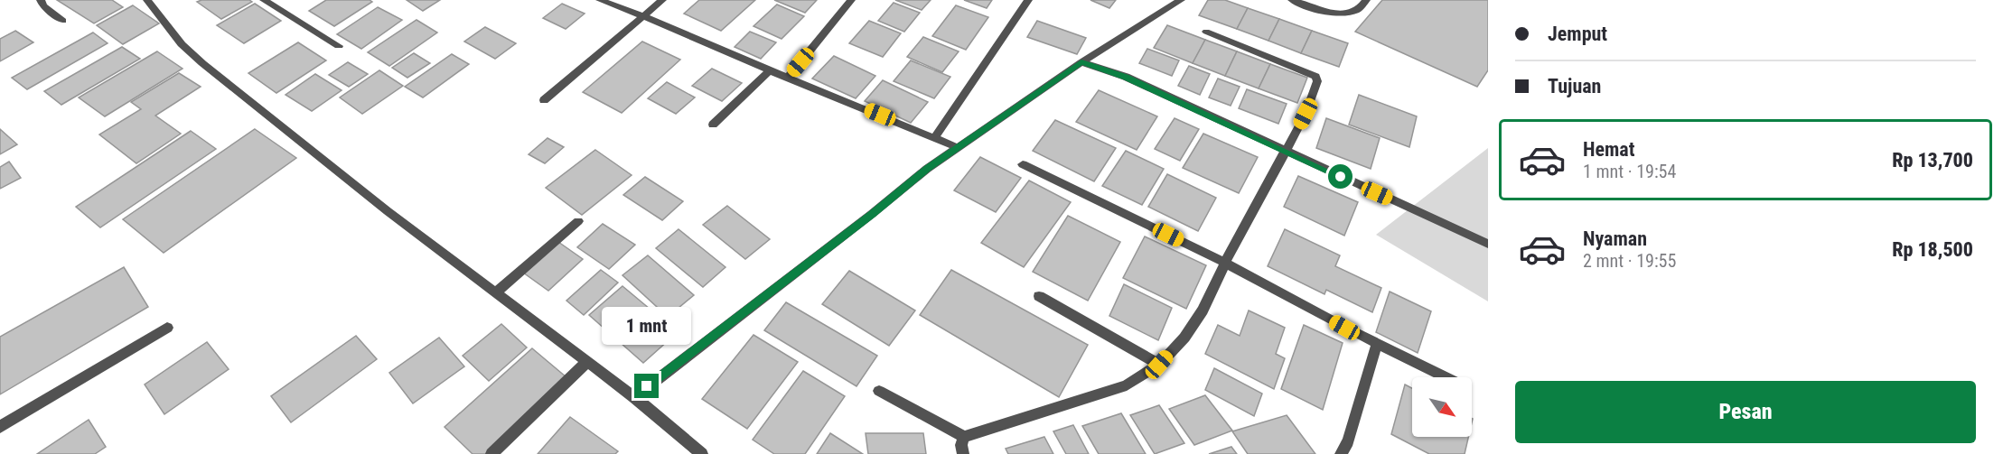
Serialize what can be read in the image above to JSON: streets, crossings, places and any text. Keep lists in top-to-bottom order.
{
  "north": "bottom right",
  "page": {
    "banner": ["Jemput", "Tujuan"],
    "list": [
      {
        "name": "Hemat",
        "note": "1 mnt · 19:54",
        "value": "Rp 13,700"
      },
      {
        "name": "Nyaman",
        "note": "2 mnt · 19:55",
        "value": "Rp 18,500"
      }
    ],
    "bubble": "1 mnt",
    "buttons": "Pesan"
  }
}
